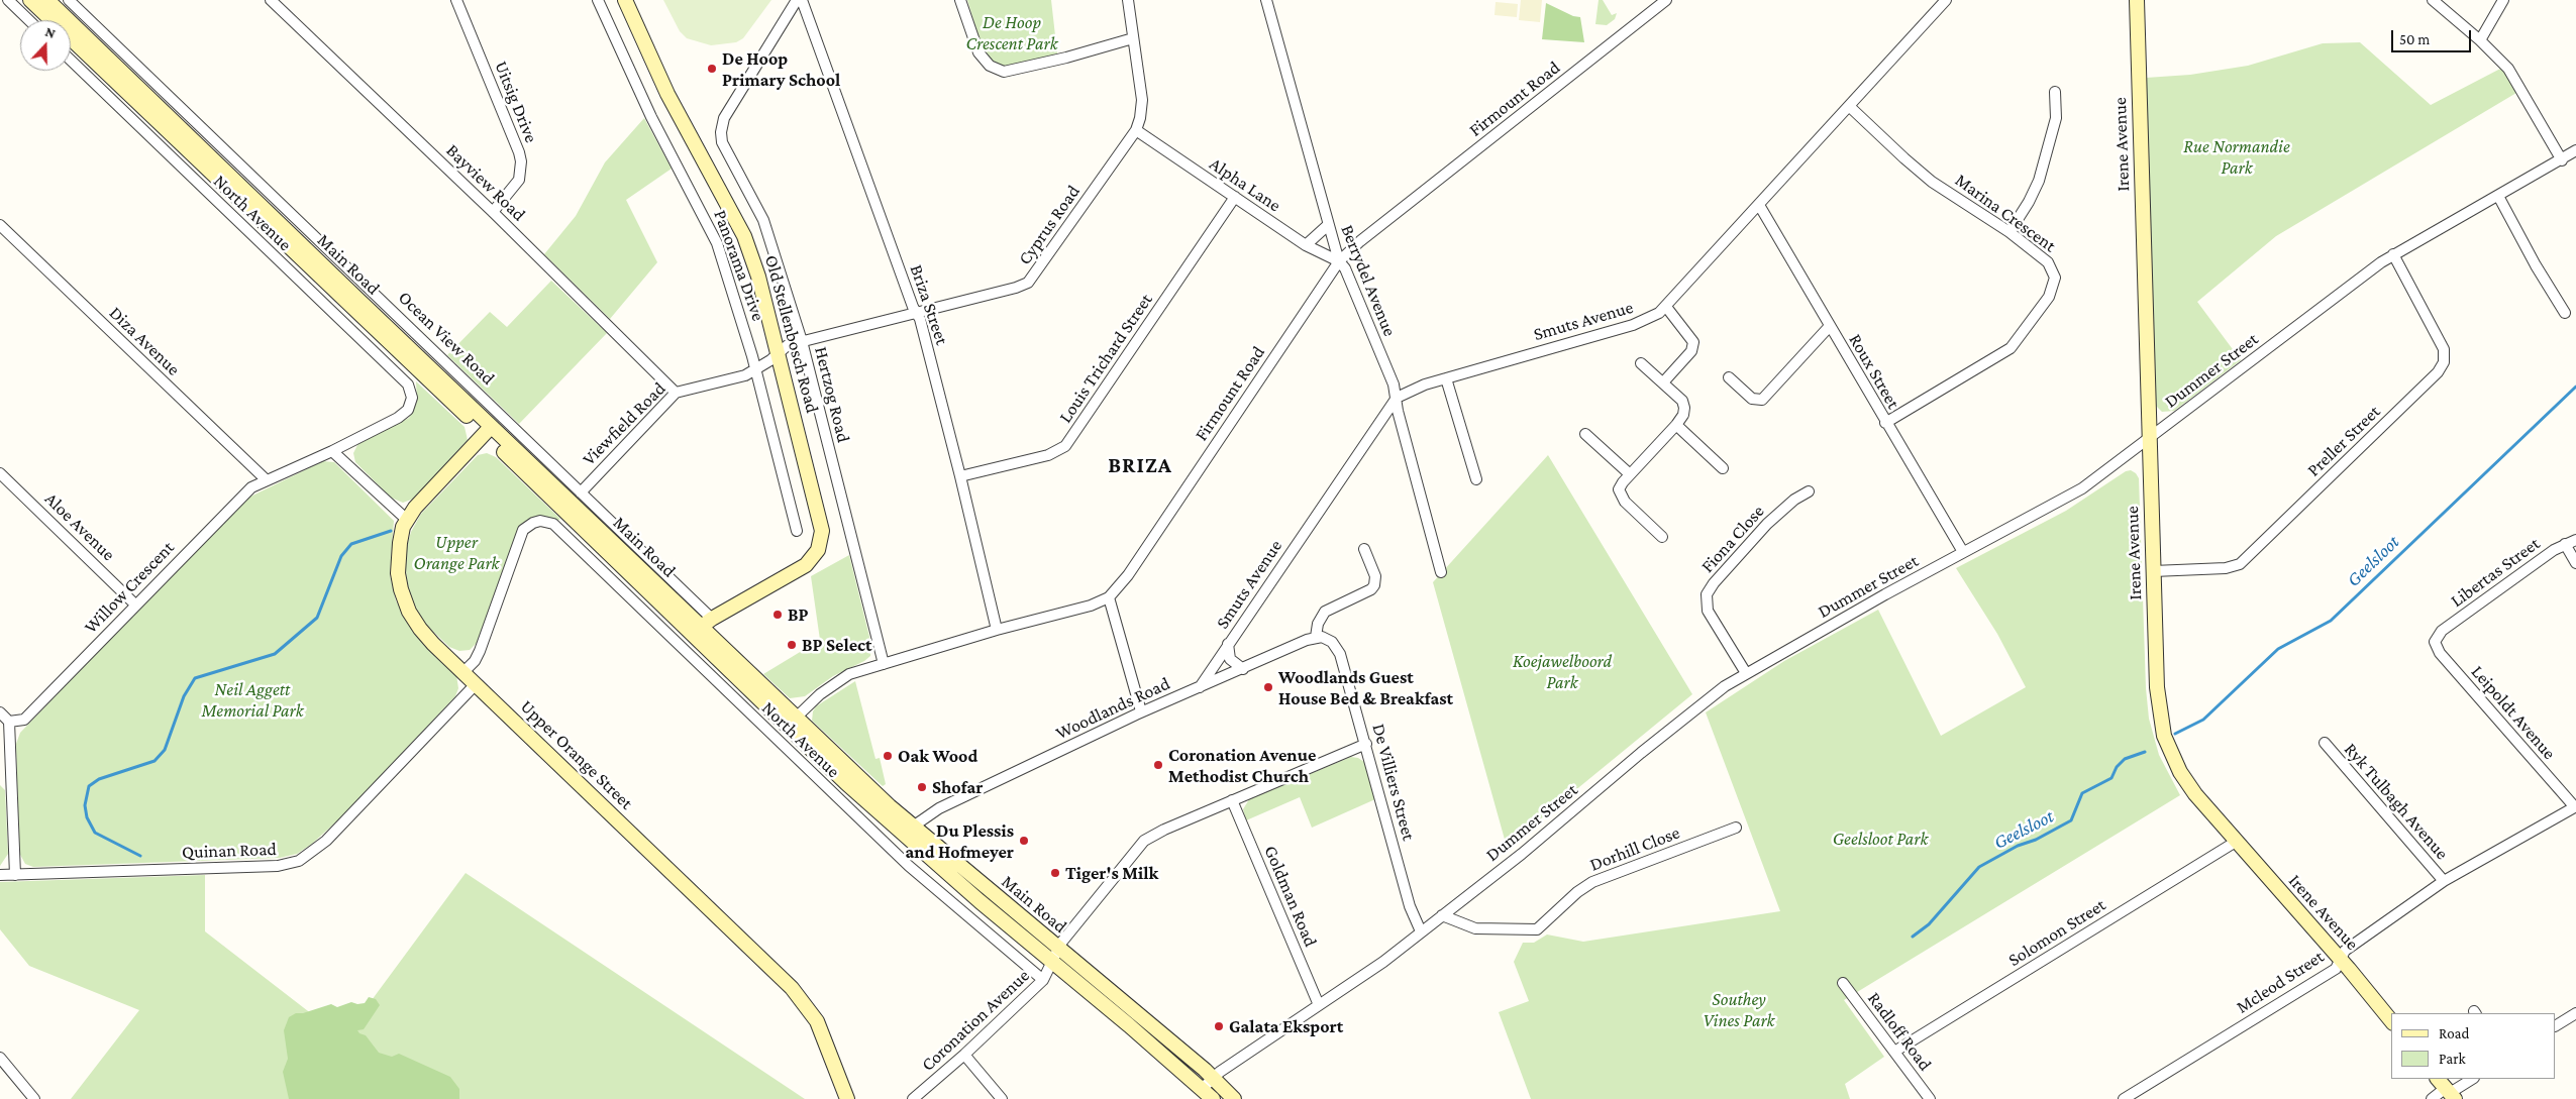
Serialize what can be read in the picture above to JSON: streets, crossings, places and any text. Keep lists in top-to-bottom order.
{
  "streets": {
    "main road": [
      "Irene Avenue",
      "Main Road",
      "Old Stellenbosch Road",
      "Upper Orange Street"
    ],
    "street": [
      "Firmount Road",
      "Uitsig Drive",
      "Bayview Road",
      "Alpha Lane",
      "North Avenue",
      "Marina Crescent",
      "Cyprus Road",
      "Panorama Drive",
      "Berrydel Avenue",
      "Briza Street",
      "Smuts Avenue",
      "Ocean View Road",
      "Diza Avenue",
      "Louis Trichard Street",
      "Dummer Street",
      "Roux Street",
      "Hertzog Road",
      "Viewfield Road",
      "Preller Street",
      "Aloe Avenue",
      "Fiona Close",
      "Libertas Street",
      "Willow Crescent",
      "Woodlands Road",
      "Leipoldt Avenue",
      "De Villiers Street",
      "Ryk Tulbagh Avenue",
      "Dorhill Close",
      "Quinan Road",
      "Goldman Road",
      "Solomon Street",
      "Mcleod Street",
      "Coronation Avenue",
      "Radloff Road"
    ]
  },
  "crossings": [
    ["Firmount Road", "Alpha Lane"],
    ["Firmount Road", "Main Road"],
    ["Firmount Road", "Berrydel Avenue"],
    ["Firmount Road", "Briza Street"],
    ["Firmount Road", "Hertzog Road"],
    ["Uitsig Drive", "Bayview Road"],
    ["Irene Avenue", "Dummer Street"],
    ["Irene Avenue", "Preller Street"],
    ["Irene Avenue", "Solomon Street"],
    ["Irene Avenue", "Mcleod Street"],
    ["Bayview Road", "Viewfield Road"],
    ["Alpha Lane", "Cyprus Road"],
    ["Alpha Lane", "Berrydel Avenue"],
    ["Alpha Lane", "Louis Trichard Street"],
    ["North Avenue", "Willow Crescent"],
    ["North Avenue", "Upper Orange Street"],
    ["North Avenue", "Coronation Avenue"],
    ["Marina Crescent", "Smuts Avenue"],
    ["Marina Crescent", "Roux Street"],
    ["Cyprus Road", "Briza Street"],
    ["Cyprus Road", "Old Stellenbosch Road"],
    ["Cyprus Road", "Hertzog Road"],
    ["Cyprus Road", "Viewfield Road"],
    ["Main Road", "Old Stellenbosch Road"],
    ["Main Road", "Ocean View Road"],
    ["Main Road", "Dummer Street"],
    ["Main Road", "Woodlands Road"],
    ["Main Road", "Upper Orange Street"],
    ["Main Road", "Coronation Avenue"],
    ["Panorama Drive", "Viewfield Road"],
    ["Berrydel Avenue", "Smuts Avenue"],
    ["Briza Street", "Louis Trichard Street"],
    ["Smuts Avenue", "Roux Street"],
    ["Smuts Avenue", "Woodlands Road"],
    ["Old Stellenbosch Road", "Ocean View Road"],
    ["Old Stellenbosch Road", "Viewfield Road"],
    ["Ocean View Road", "Viewfield Road"],
    ["Diza Avenue", "Willow Crescent"],
    ["Dummer Street", "Roux Street"],
    ["Dummer Street", "Preller Street"],
    ["Dummer Street", "Fiona Close"],
    ["Dummer Street", "De Villiers Street"],
    ["Dummer Street", "Dorhill Close"],
    ["Dummer Street", "Goldman Road"],
    ["Aloe Avenue", "Willow Crescent"],
    ["Libertas Street", "Leipoldt Avenue"],
    ["Woodlands Road", "De Villiers Street"],
    ["Leipoldt Avenue", "Mcleod Street"],
    ["Upper Orange Street", "Quinan Road"],
    ["De Villiers Street", "Coronation Avenue"],
    ["Ryk Tulbagh Avenue", "Mcleod Street"],
    ["Goldman Road", "Coronation Avenue"],
    ["Solomon Street", "Radloff Road"]
  ],
  "districts": ["BRIZA"],
  "water": ["Geelsloot"],
  "parks": [
    "De Hoop Crescent Park",
    "Rue Normandie Park",
    "Upper Orange Park",
    "Koejawelboord Park",
    "Neil Aggett Memorial Park",
    "Geelsloot Park",
    "Southey Vines Park"
  ],
  "places": [
    "De Hoop Primary School",
    "BP",
    "BP Select",
    "Woodlands Guest House Bed & Breakfast",
    "Oak Wood",
    "Coronation Avenue Methodist Church",
    "Shofar",
    "Du Plessis and Hofmeyer",
    "Tiger's Milk",
    "Galata Eksport"
  ],
  "legend": ["Road", "Park"],
  "scale_bar": "50 m",
  "north": "top"
}
